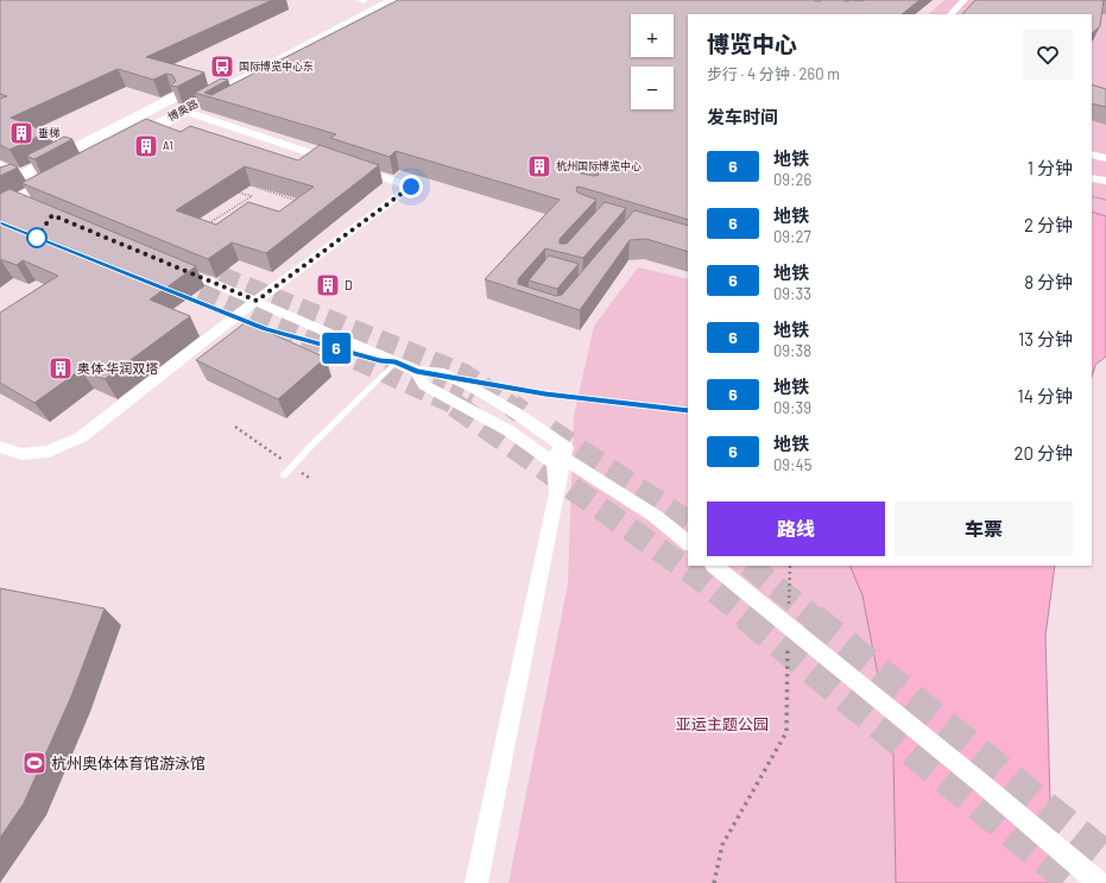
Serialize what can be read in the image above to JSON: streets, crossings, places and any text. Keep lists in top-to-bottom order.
{
  "streets": {
    "main road": ["博奥路"]
  },
  "parks": ["亚运主题公园"],
  "places": {
    "bus stop": ["国际博览中心东"],
    "building": [
      "垂梯",
      "A1",
      "杭州国际博览中心",
      "D",
      "奥体·华润双塔"
    ],
    "sports": ["杭州奥体体育馆游泳馆"]
  },
  "lines": ["metro line 6"],
  "page": {
    "on_map": "6",
    "map_buttons": ["+", "−"],
    "heading": [
      ["博览中心", "步行 · 4 分钟 · 260 m"],
      "发车时间"
    ],
    "list": [
      {
        "mark": "6",
        "name": "地铁",
        "note": "09:26",
        "value": "1 分钟"
      },
      {
        "mark": "6",
        "name": "地铁",
        "note": "09:27",
        "value": "2 分钟"
      },
      {
        "mark": "6",
        "name": "地铁",
        "note": "09:33",
        "value": "8 分钟"
      },
      {
        "mark": "6",
        "name": "地铁",
        "note": "09:38",
        "value": "13 分钟"
      },
      {
        "mark": "6",
        "name": "地铁",
        "note": "09:39",
        "value": "14 分钟"
      },
      {
        "mark": "6",
        "name": "地铁",
        "note": "09:45",
        "value": "20 分钟"
      }
    ],
    "buttons": ["路线", "车票"]
  }
}
